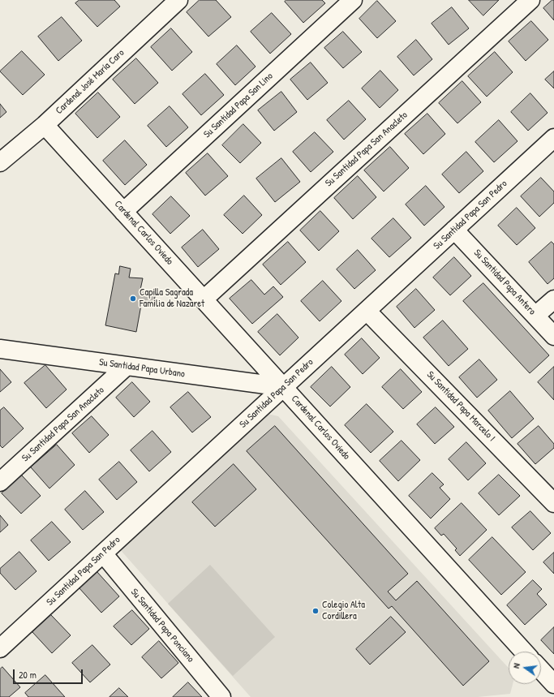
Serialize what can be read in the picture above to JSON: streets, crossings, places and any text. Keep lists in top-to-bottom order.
{
  "streets": {
    "street": [
      "Cardenal José María Caro",
      "Su Santidad Papa San Lino",
      "Su Santidad Papa San Anacleto",
      "Su Santidad Papa San Pedro",
      "Cardenal Carlos Oviedo",
      "Su Santidad Papa Antero",
      "Su Santidad Papa Urbano",
      "Su Santidad Papa Marcelo I",
      "Su Santidad Papa Ponciano"
    ]
  },
  "crossings": [
    ["Cardenal José María Caro", "Cardenal Carlos Oviedo"],
    ["Su Santidad Papa San Lino", "Cardenal Carlos Oviedo"],
    ["Su Santidad Papa San Anacleto", "Cardenal Carlos Oviedo"],
    ["Su Santidad Papa San Anacleto", "Su Santidad Papa Urbano"],
    ["Su Santidad Papa San Pedro", "Cardenal Carlos Oviedo"],
    ["Su Santidad Papa San Pedro", "Su Santidad Papa Antero"],
    ["Su Santidad Papa San Pedro", "Su Santidad Papa Urbano"],
    ["Su Santidad Papa San Pedro", "Su Santidad Papa Marcelo I"],
    ["Su Santidad Papa San Pedro", "Su Santidad Papa Ponciano"],
    ["Cardenal Carlos Oviedo", "Su Santidad Papa Urbano"]
  ],
  "places": ["Capilla Sagrada Familia de Nazaret", "Colegio Alta Cordillera"],
  "scale_bar": "20 m",
  "north": "left"
}
